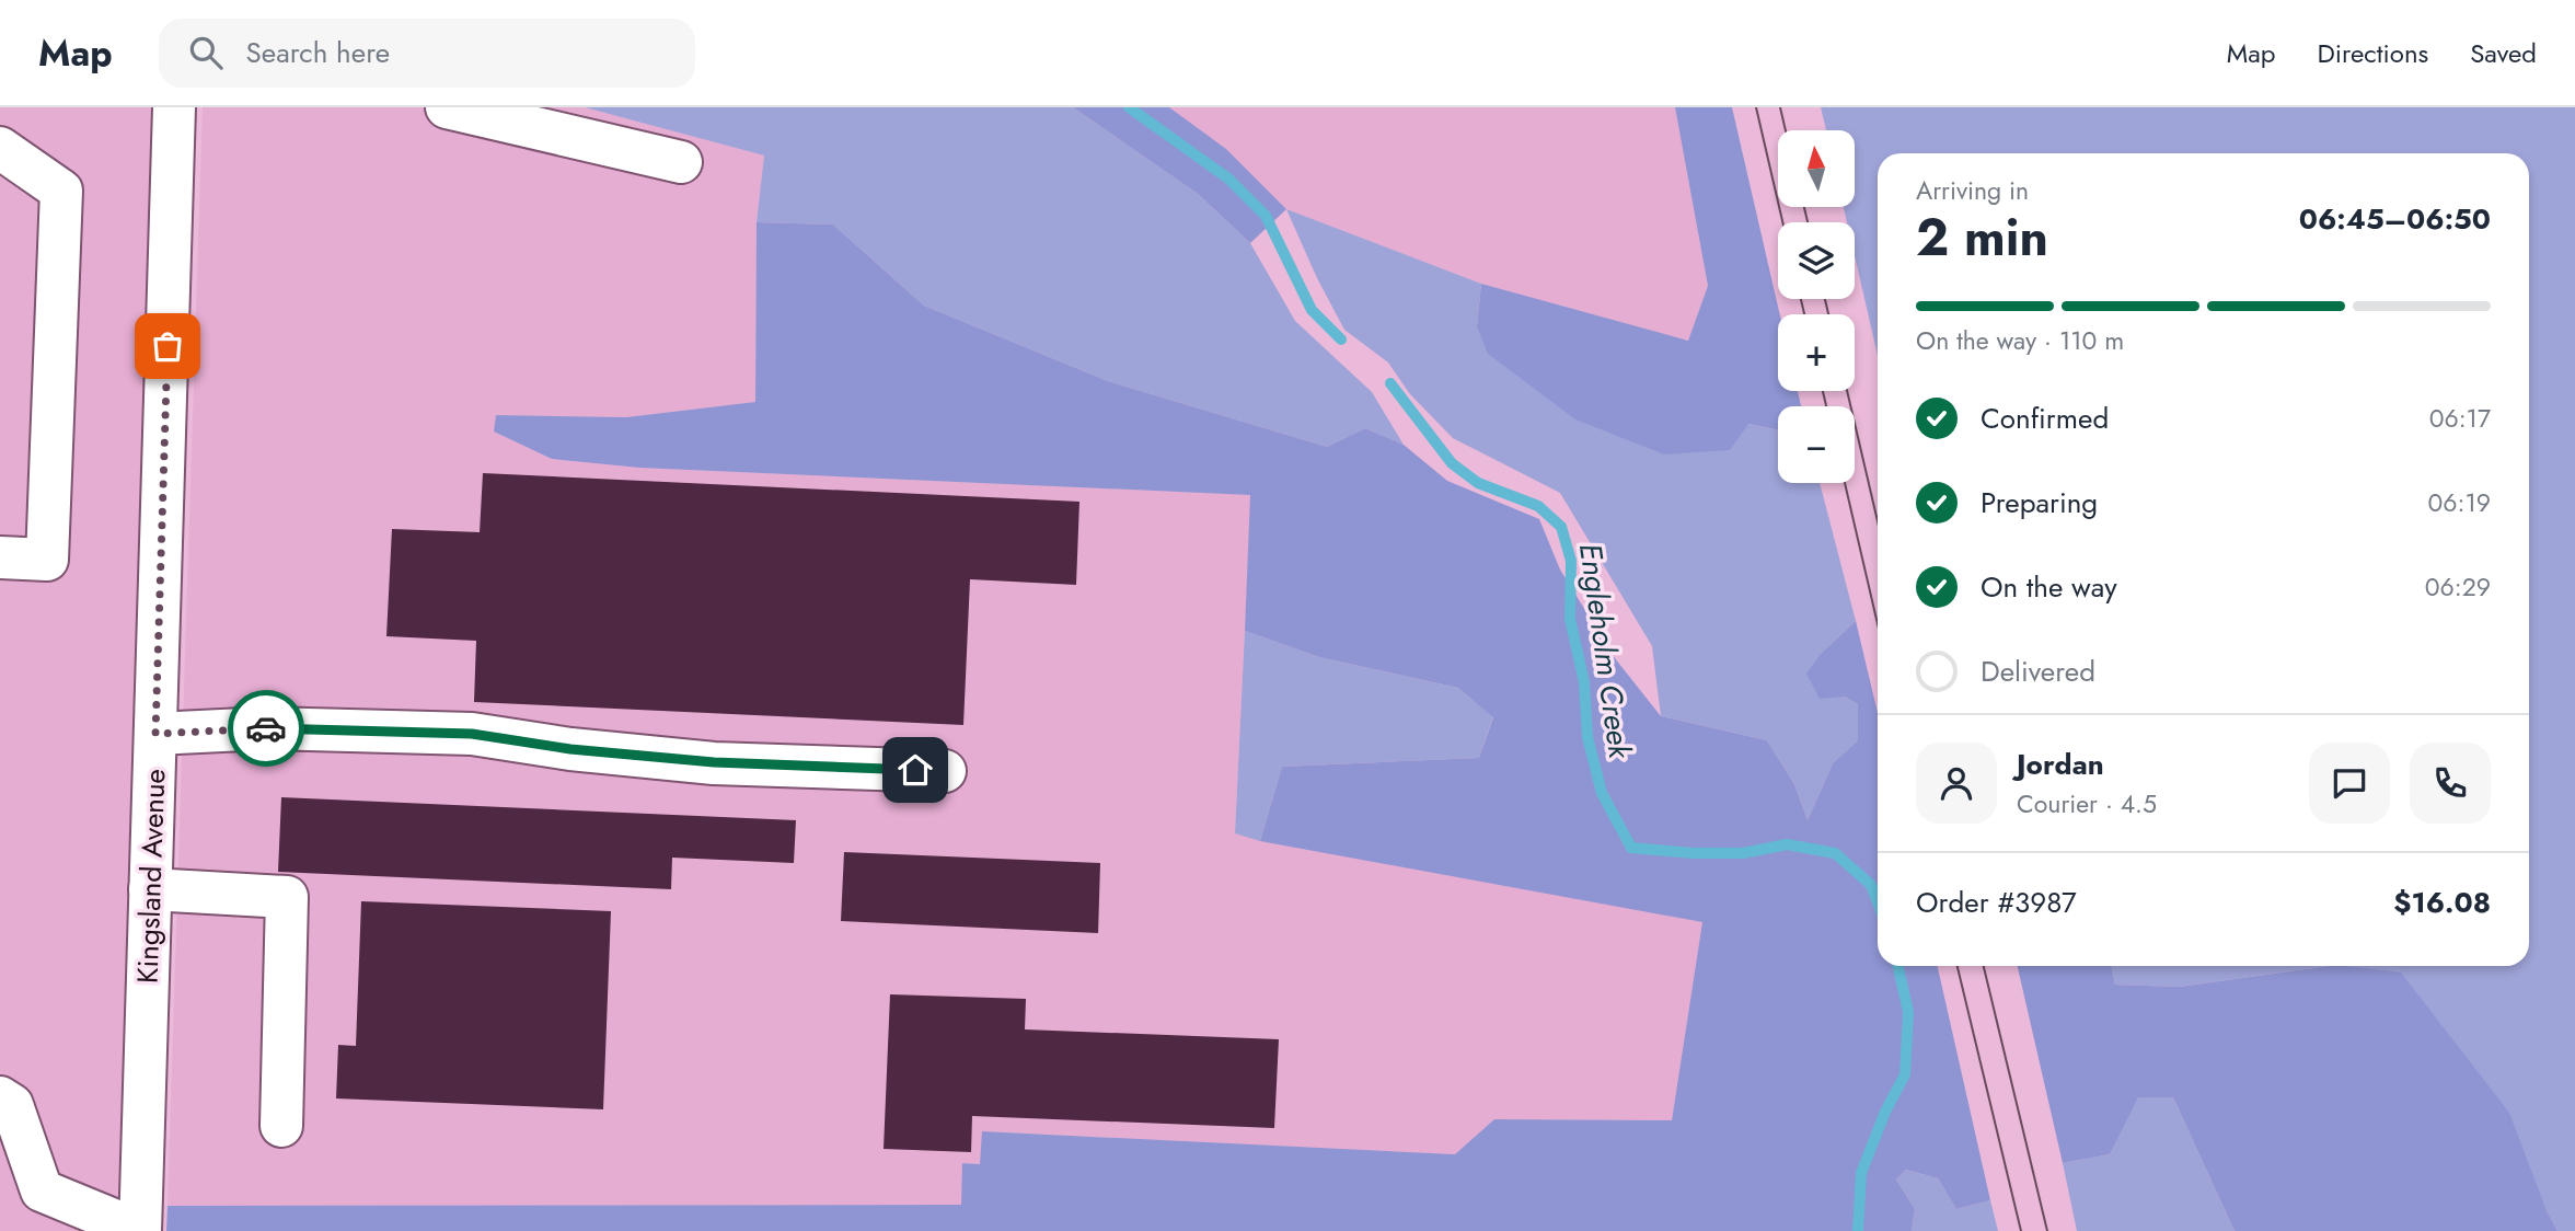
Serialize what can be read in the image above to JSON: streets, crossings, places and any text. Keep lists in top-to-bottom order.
{
  "streets": {
    "street": ["Kingsland Avenue"]
  },
  "water": ["Engleholm Creek"],
  "north": "top",
  "page": {
    "header": "Map",
    "search": "Search here",
    "nav": ["Map", "Directions", "Saved"],
    "map_buttons": ["+", "−"],
    "heading": ["2 min", "Arriving in", "06:45–06:50"],
    "panel": [
      "Jordan",
      "Courier · 4.5",
      "Order #3987",
      "$16.08"
    ],
    "bar": "On the way · 110 m",
    "list": [
      ["Confirmed", "06:17"],
      ["Preparing", "06:19"],
      ["On the way", "06:29"],
      "Delivered"
    ]
  }
}
